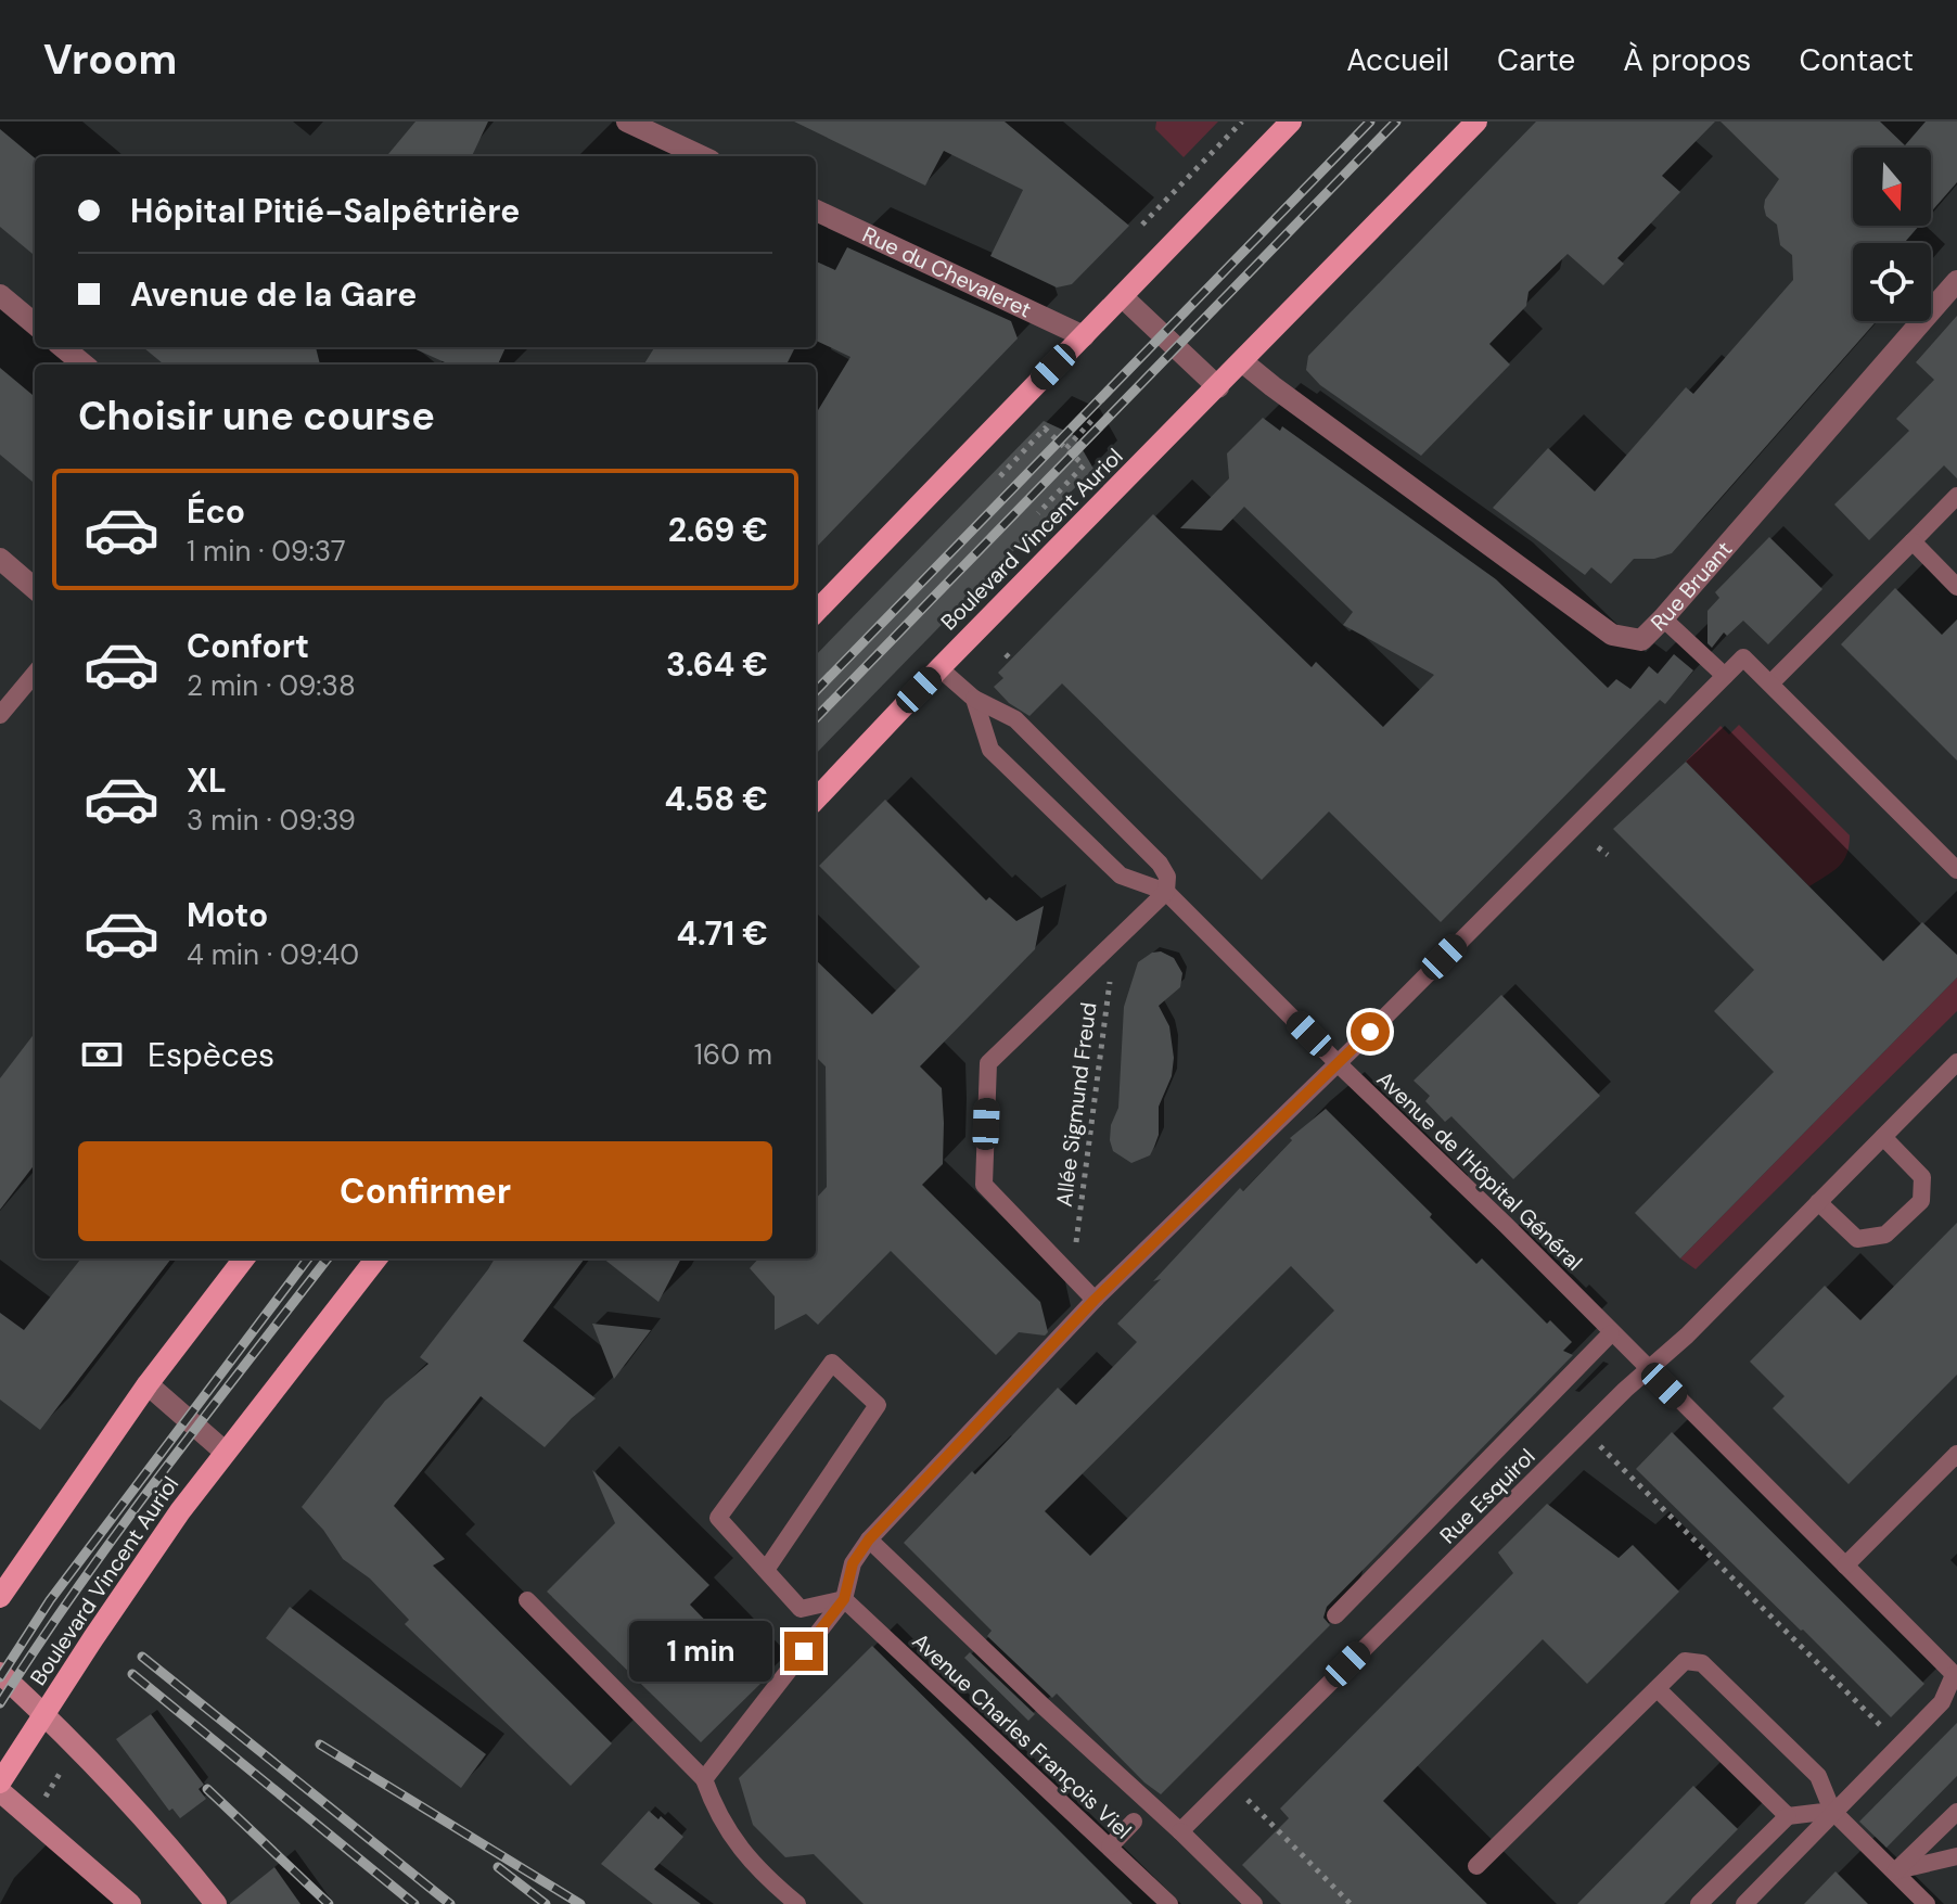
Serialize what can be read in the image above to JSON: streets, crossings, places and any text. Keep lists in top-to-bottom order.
{
  "streets": {
    "main road": ["Boulevard Vincent Auriol"],
    "street": ["Rue du Chevaleret", "Rue Bruant"],
    "lane": ["Avenue de l'Hôpital Général", "Rue Esquirol", "Avenue Charles François Viel"],
    "path": ["Allée Sigmund Freud"]
  },
  "crossings": [
    ["Boulevard Vincent Auriol", "Rue Bruant"],
    ["Avenue de l'Hôpital Général", "Rue Esquirol"]
  ],
  "north": "bottom",
  "page": {
    "header": "Vroom",
    "nav": [
      "Accueil",
      "Carte",
      "À propos",
      "Contact"
    ],
    "banner": ["Hôpital Pitié-Salpêtrière", "Avenue de la Gare"],
    "heading": "Choisir une course",
    "list": [
      {
        "name": "Éco",
        "note": "1 min · 09:37",
        "value": "2.69 €"
      },
      {
        "name": "Confort",
        "note": "2 min · 09:38",
        "value": "3.64 €"
      },
      {
        "name": "XL",
        "note": "3 min · 09:39",
        "value": "4.58 €"
      },
      {
        "name": "Moto",
        "note": "4 min · 09:40",
        "value": "4.71 €"
      }
    ],
    "pay": ["Espèces", "160 m"],
    "buttons": "Confirmer",
    "bubble": "1 min"
  }
}
